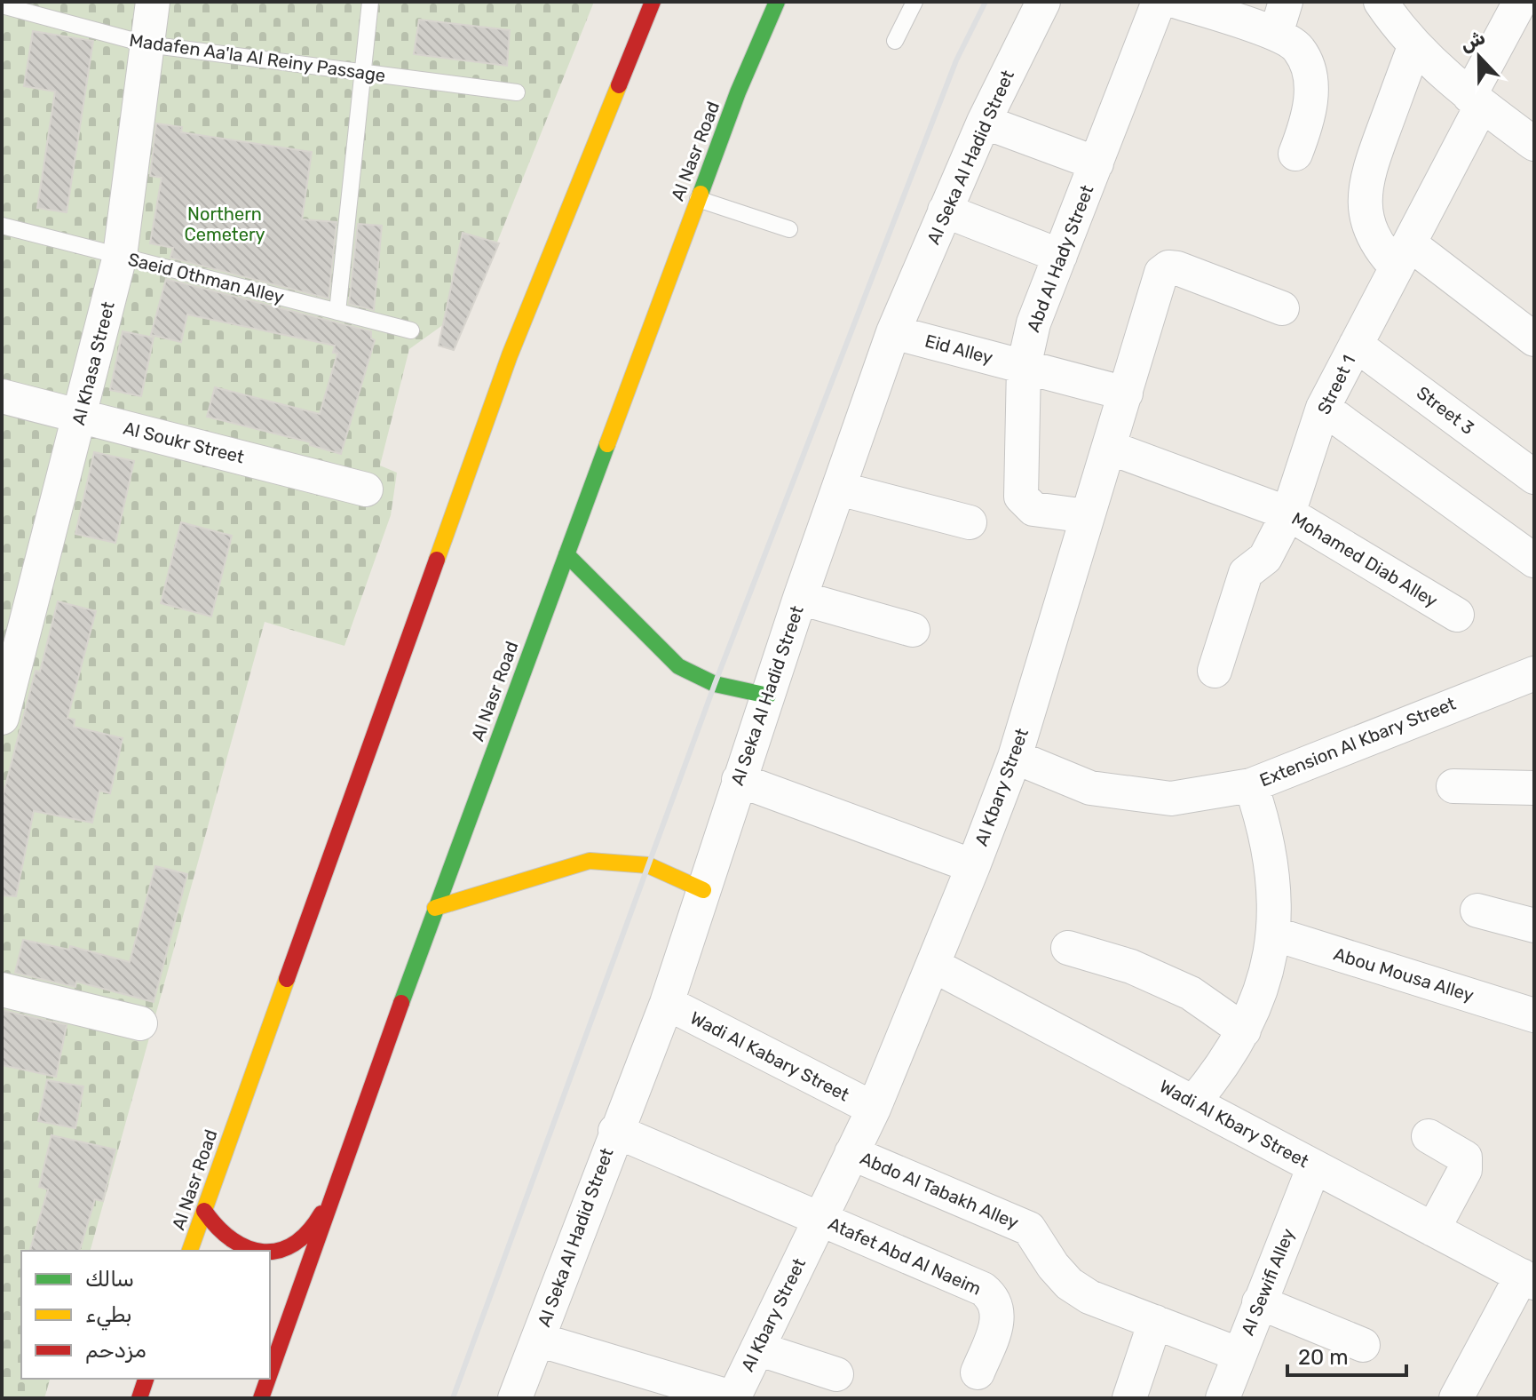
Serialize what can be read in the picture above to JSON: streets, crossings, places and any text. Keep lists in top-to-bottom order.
{
  "streets": {
    "highway": ["Al Nasr Road"],
    "street": [
      "Al Seka Al Hadid Street",
      "Abd Al Hady Street",
      "Eid Alley",
      "Al Khasa Street",
      "Street 1",
      "Street 3",
      "Al Soukr Street",
      "Mohamed Diab Alley",
      "Extension Al Kbary Street",
      "Al Kbary Street",
      "Abou Mousa Alley",
      "Wadi Al Kabary Street",
      "Wadi Al Kbary Street",
      "Abdo Al Tabakh Alley",
      "Atafet Abd Al Naeim",
      "Al Sewifi Alley"
    ],
    "lane": ["Madafen Aa'la Al Reiny Passage", "Saeid Othman Alley"]
  },
  "crossings": [
    ["Madafen Aa'la Al Reiny Passage", "Al Khasa Street"],
    ["Al Seka Al Hadid Street", "Eid Alley"],
    ["Al Seka Al Hadid Street", "Wadi Al Kabary Street"],
    ["Abd Al Hady Street", "Eid Alley"],
    ["Abd Al Hady Street", "Al Kbary Street"],
    ["Saeid Othman Alley", "Al Khasa Street"],
    ["Eid Alley", "Al Kbary Street"],
    ["Al Khasa Street", "Al Soukr Street"],
    ["Street 1", "Street 3"],
    ["Street 1", "Mohamed Diab Alley"],
    ["Mohamed Diab Alley", "Al Kbary Street"],
    ["Extension Al Kbary Street", "Al Kbary Street"],
    ["Al Kbary Street", "Wadi Al Kabary Street"],
    ["Al Kbary Street", "Wadi Al Kbary Street"],
    ["Al Kbary Street", "Abdo Al Tabakh Alley"],
    ["Al Kbary Street", "Atafet Abd Al Naeim"],
    ["Wadi Al Kbary Street", "Al Sewifi Alley"],
    ["Abdo Al Tabakh Alley", "Al Sewifi Alley"]
  ],
  "parks": ["Northern Cemetery"],
  "legend": ["سالك", "بطيء", "مزدحم"],
  "scale_bar": "20 m",
  "north": "top"
}
